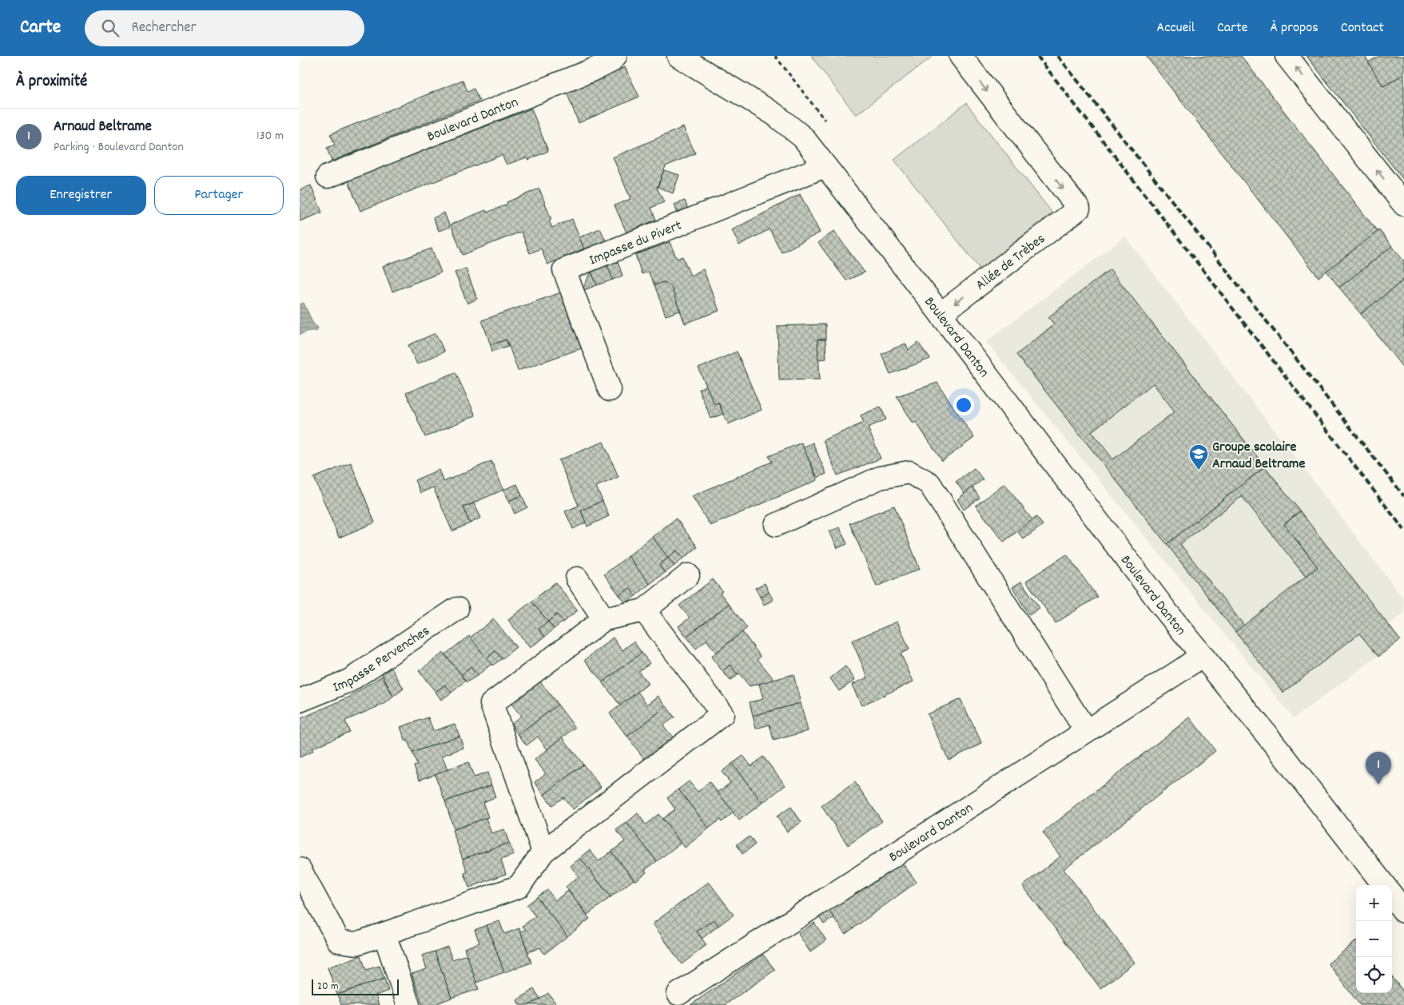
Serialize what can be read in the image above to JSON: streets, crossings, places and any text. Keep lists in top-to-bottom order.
{
  "streets": {
    "street": [
      "Boulevard Danton",
      "Impasse du Pivert",
      "Allée de Trèbes",
      "Impasse Pervenches"
    ]
  },
  "crossings": [
    ["Boulevard Danton", "Impasse du Pivert"],
    ["Boulevard Danton", "Allée de Trèbes"]
  ],
  "places": {
    "school or university": ["Groupe scolaire Arnaud Beltrame"]
  },
  "scale_bar": "20 m",
  "page": {
    "header": "Carte",
    "search": "Rechercher",
    "nav": [
      "Accueil",
      "Carte",
      "À propos",
      "Contact"
    ],
    "heading": "À proximité",
    "list": [
      {
        "mark": "1",
        "name": "Arnaud Beltrame",
        "note": "Parking · Boulevard Danton",
        "value": "130 m"
      }
    ],
    "buttons": ["Enregistrer", "Partager"],
    "pins": "1",
    "map_buttons": ["+", "−"],
    "scale": "20 m"
  }
}
